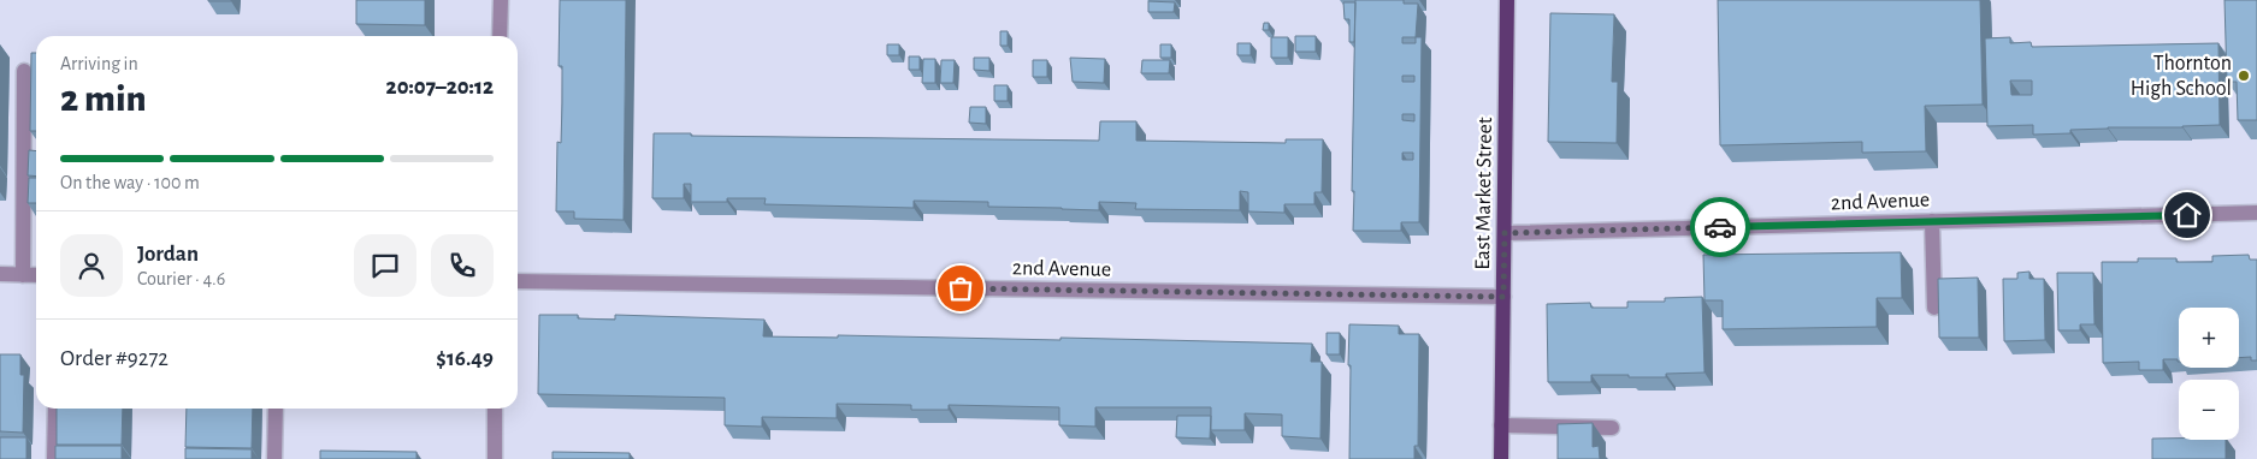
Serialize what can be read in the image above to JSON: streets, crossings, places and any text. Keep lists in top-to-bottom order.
{
  "streets": {
    "main road": ["East Market Street"],
    "street": ["2nd Avenue"]
  },
  "crossings": [
    ["East Market Street", "2nd Avenue"]
  ],
  "places": ["Thornton High School"],
  "page": {
    "heading": ["2 min", "Arriving in", "20:07–20:12"],
    "panel": [
      "Jordan",
      "Courier · 4.6",
      "Order #9272",
      "$16.49"
    ],
    "bar": "On the way · 100 m",
    "map_buttons": ["+", "−"]
  }
}
